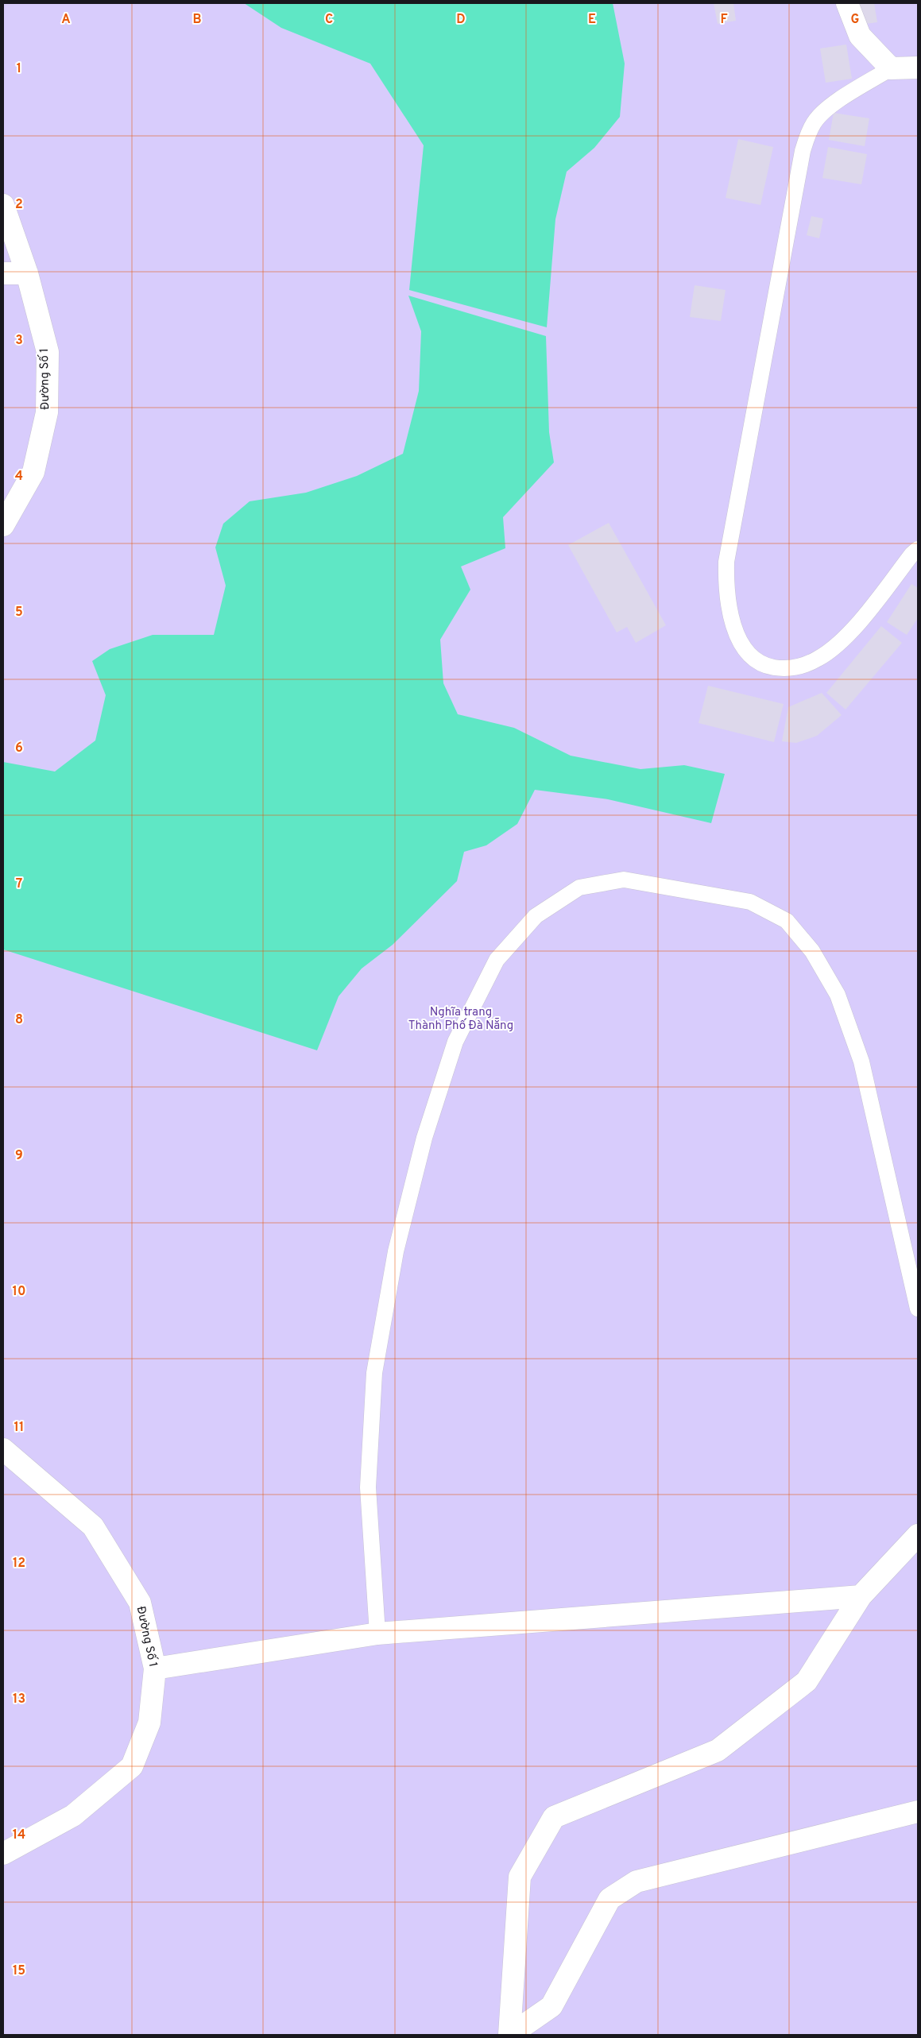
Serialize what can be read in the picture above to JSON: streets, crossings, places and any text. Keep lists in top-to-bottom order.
{
  "streets": {
    "street": ["Đường Số 1"]
  },
  "parks": ["Nghĩa trang Thành Phố Đà Nẵng"],
  "grid": {
    "columns": [
      "A",
      "B",
      "C",
      "D",
      "E",
      "F",
      "G"
    ],
    "rows": [
      "1",
      "2",
      "3",
      "4",
      "5",
      "6",
      "7",
      "8",
      "9",
      "10",
      "11",
      "12",
      "13",
      "14",
      "15"
    ]
  }
}
